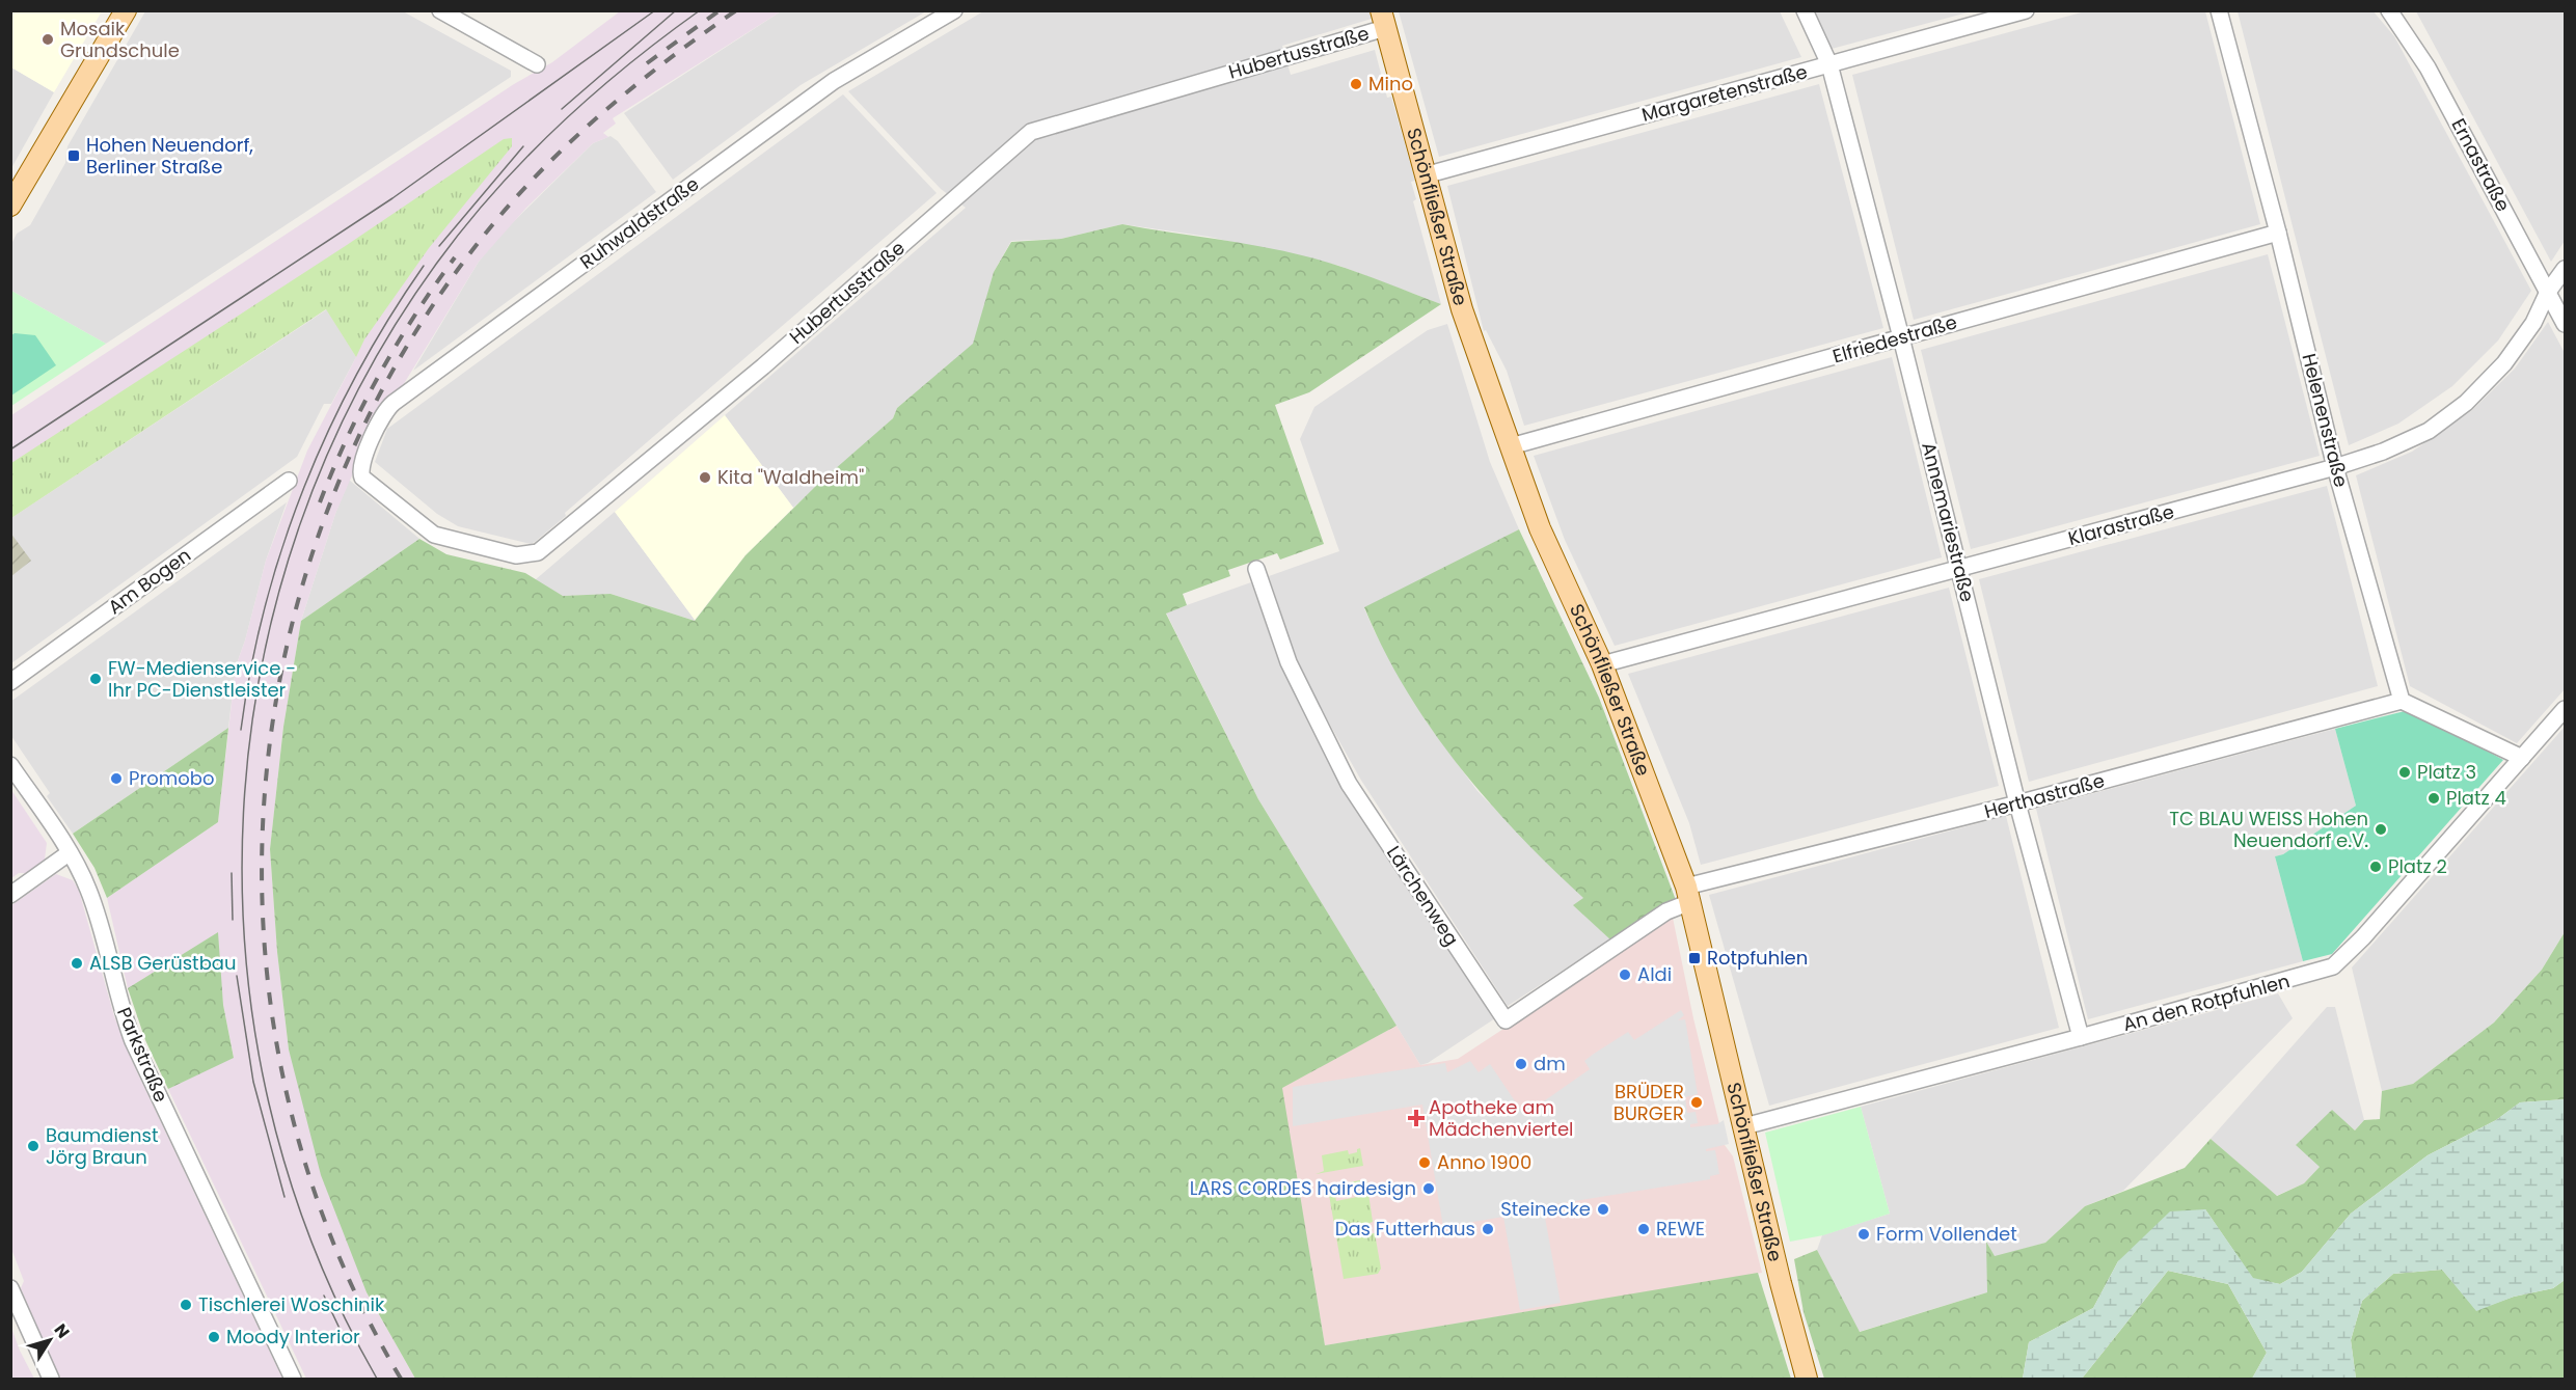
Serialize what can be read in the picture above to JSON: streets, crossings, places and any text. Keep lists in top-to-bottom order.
{
  "streets": {
    "main road": ["Schönfließer Straße"],
    "street": [
      "Hubertusstraße",
      "Margaretenstraße",
      "Ernastraße",
      "Ruhwaldstraße",
      "Elfriedestraße",
      "Helenenstraße",
      "Annemariestraße",
      "Klarastraße",
      "Am Bogen",
      "Herthastraße",
      "Lärchenweg",
      "An den Rotpfuhlen",
      "Parkstraße"
    ]
  },
  "crossings": [
    ["Hubertusstraße", "Schönfließer Straße"],
    ["Hubertusstraße", "Ruhwaldstraße"],
    ["Margaretenstraße", "Schönfließer Straße"],
    ["Margaretenstraße", "Annemariestraße"],
    ["Ernastraße", "Klarastraße"],
    ["Schönfließer Straße", "Elfriedestraße"],
    ["Schönfließer Straße", "Klarastraße"],
    ["Schönfließer Straße", "Herthastraße"],
    ["Schönfließer Straße", "Lärchenweg"],
    ["Schönfließer Straße", "An den Rotpfuhlen"],
    ["Elfriedestraße", "Helenenstraße"],
    ["Elfriedestraße", "Annemariestraße"],
    ["Helenenstraße", "Klarastraße"],
    ["Helenenstraße", "Herthastraße"],
    ["Annemariestraße", "Klarastraße"],
    ["Annemariestraße", "Herthastraße"],
    ["Annemariestraße", "An den Rotpfuhlen"],
    ["Herthastraße", "Lärchenweg"]
  ],
  "places": {
    "other": [
      "Mosaik Grundschule",
      "Mino",
      "Kita \"Waldheim\"",
      "FW-Medienservice - Ihr PC-Dienstleister",
      "Platz 3",
      "Promobo",
      "Platz 4",
      "TC BLAU WEISS Hohen Neuendorf e.V.",
      "Platz 2",
      "ALSB Gerüstbau",
      "Aldi",
      "dm",
      "BRÜDER BURGER",
      "Baumdienst Jörg Braun",
      "Anno 1900",
      "LARS CORDES hairdesign",
      "Steinecke",
      "Das Futterhaus",
      "REWE",
      "Form Vollendet",
      "Tischlerei Woschinik",
      "Moody Interior"
    ],
    "transit": ["Hohen Neuendorf, Berliner Straße", "Rotpfuhlen"],
    "health": ["Apotheke am Mädchenviertel"]
  },
  "north": "top right"
}
